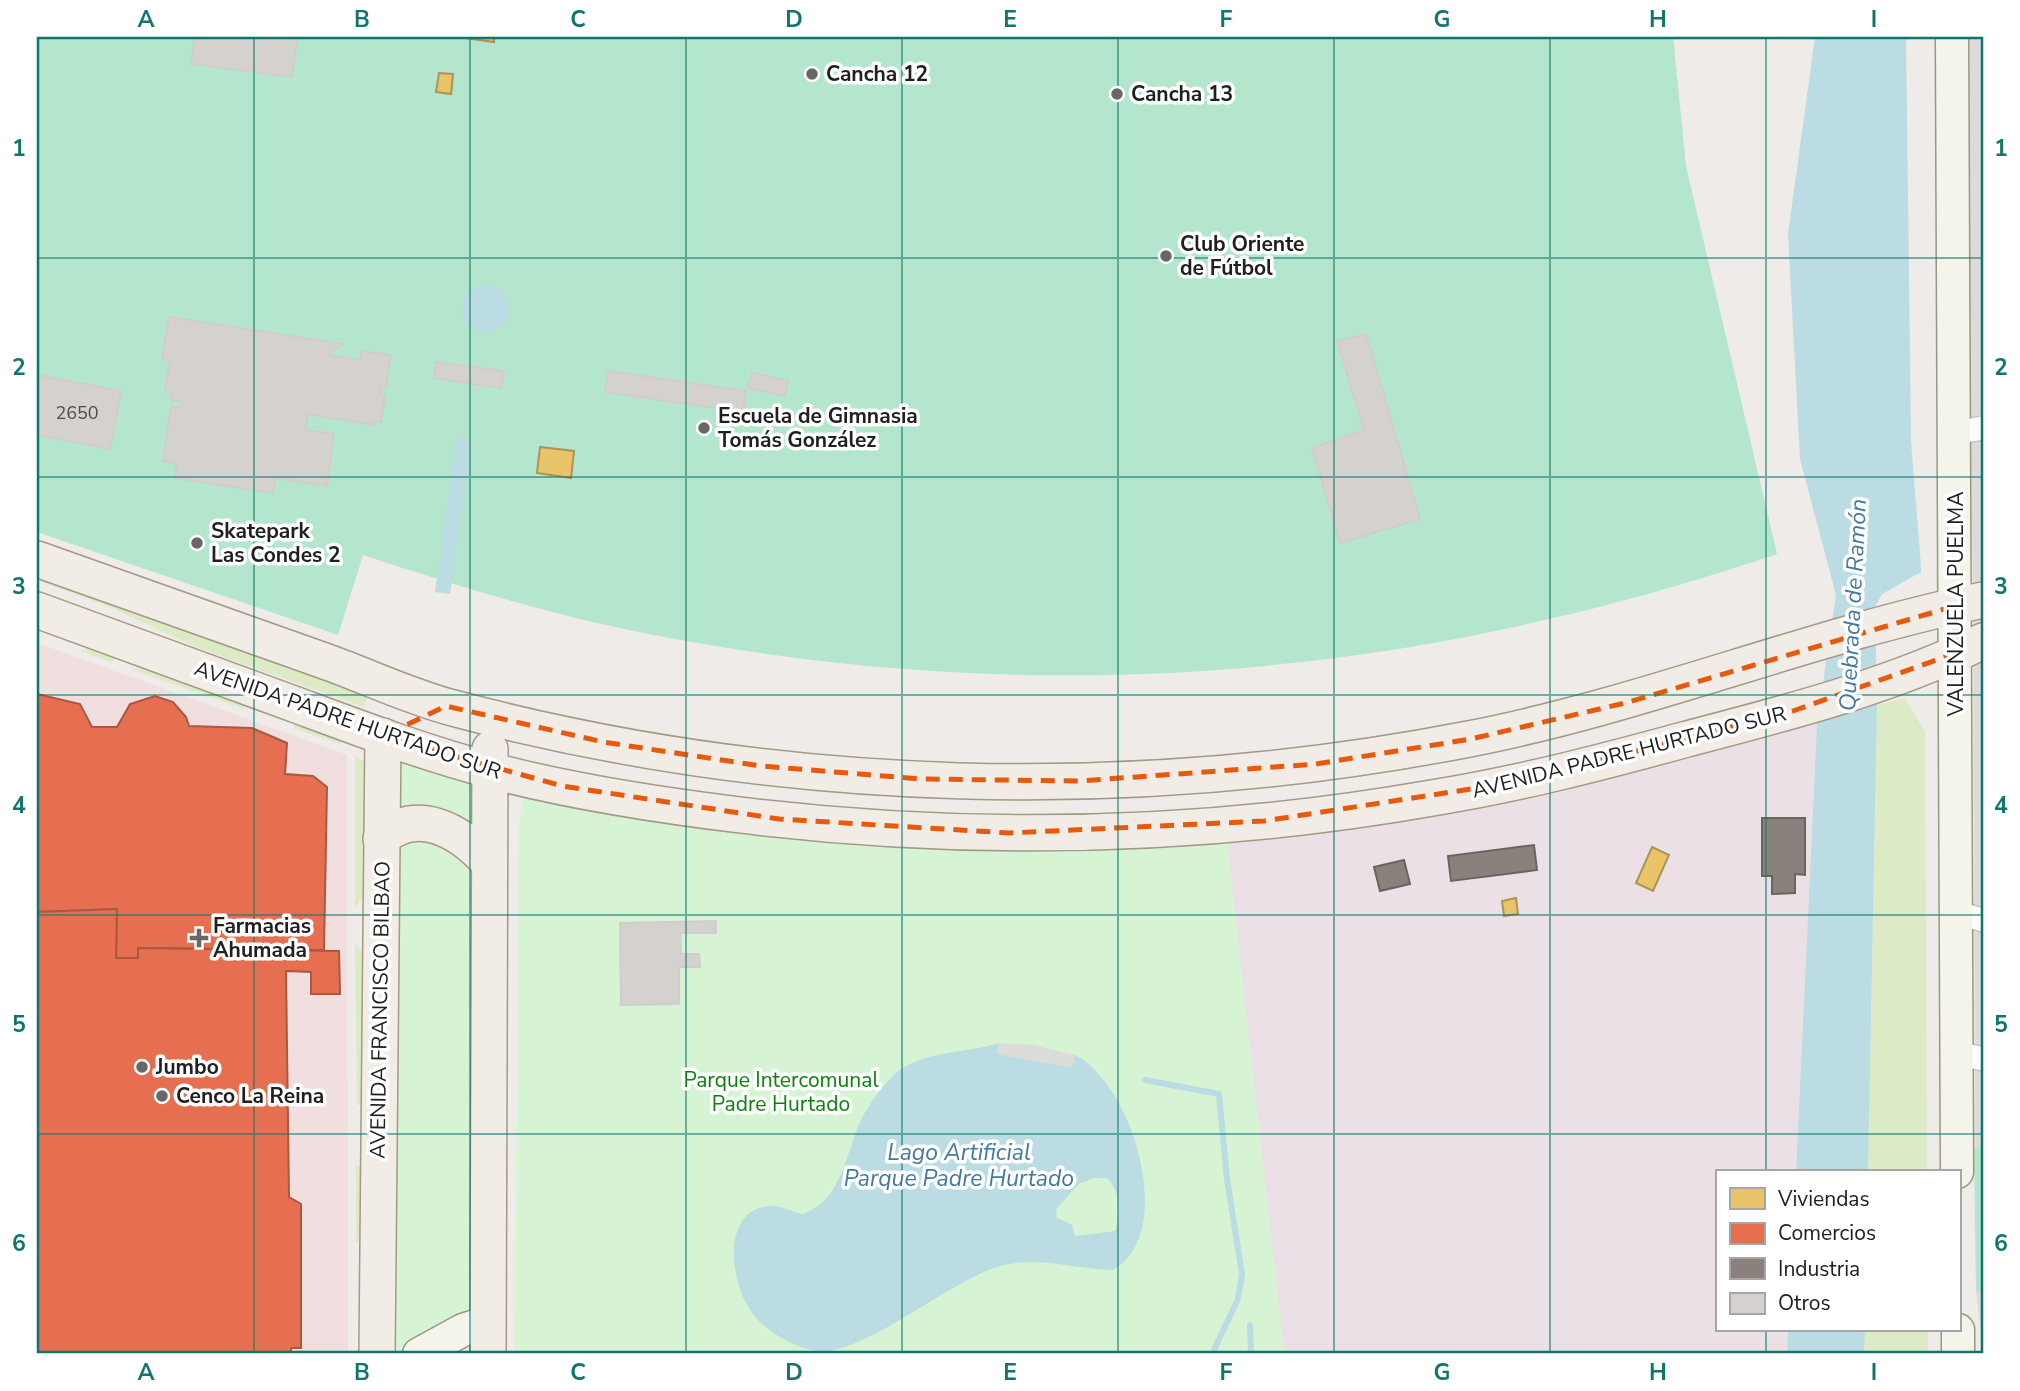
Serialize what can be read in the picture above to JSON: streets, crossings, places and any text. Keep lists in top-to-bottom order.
{
  "streets": {
    "main road": ["VALENZUELA PUELMA", "AVENIDA PADRE HURTADO SUR", "AVENIDA FRANCISCO BILBAO"]
  },
  "crossings": [
    ["VALENZUELA PUELMA", "AVENIDA PADRE HURTADO SUR"],
    ["AVENIDA PADRE HURTADO SUR", "AVENIDA FRANCISCO BILBAO"]
  ],
  "water": ["Quebrada de Ramón", "Lago Artificial Parque Padre Hurtado"],
  "parks": ["Parque Intercomunal Padre Hurtado"],
  "places": {
    "other": [
      "Cancha 12",
      "Cancha 13",
      "Club Oriente de Fútbol",
      "Escuela de Gimnasia Tomás González",
      "Skatepark Las Condes 2",
      "Jumbo",
      "Cenco La Reina"
    ],
    "health": ["Farmacias Ahumada"]
  },
  "house_numbers": ["2650"],
  "legend": [
    "Viviendas",
    "Comercios",
    "Industria",
    "Otros"
  ],
  "grid": {
    "columns": [
      "A",
      "B",
      "C",
      "D",
      "E",
      "F",
      "G",
      "H",
      "I"
    ],
    "rows": [
      "1",
      "2",
      "3",
      "4",
      "5",
      "6"
    ]
  }
}
